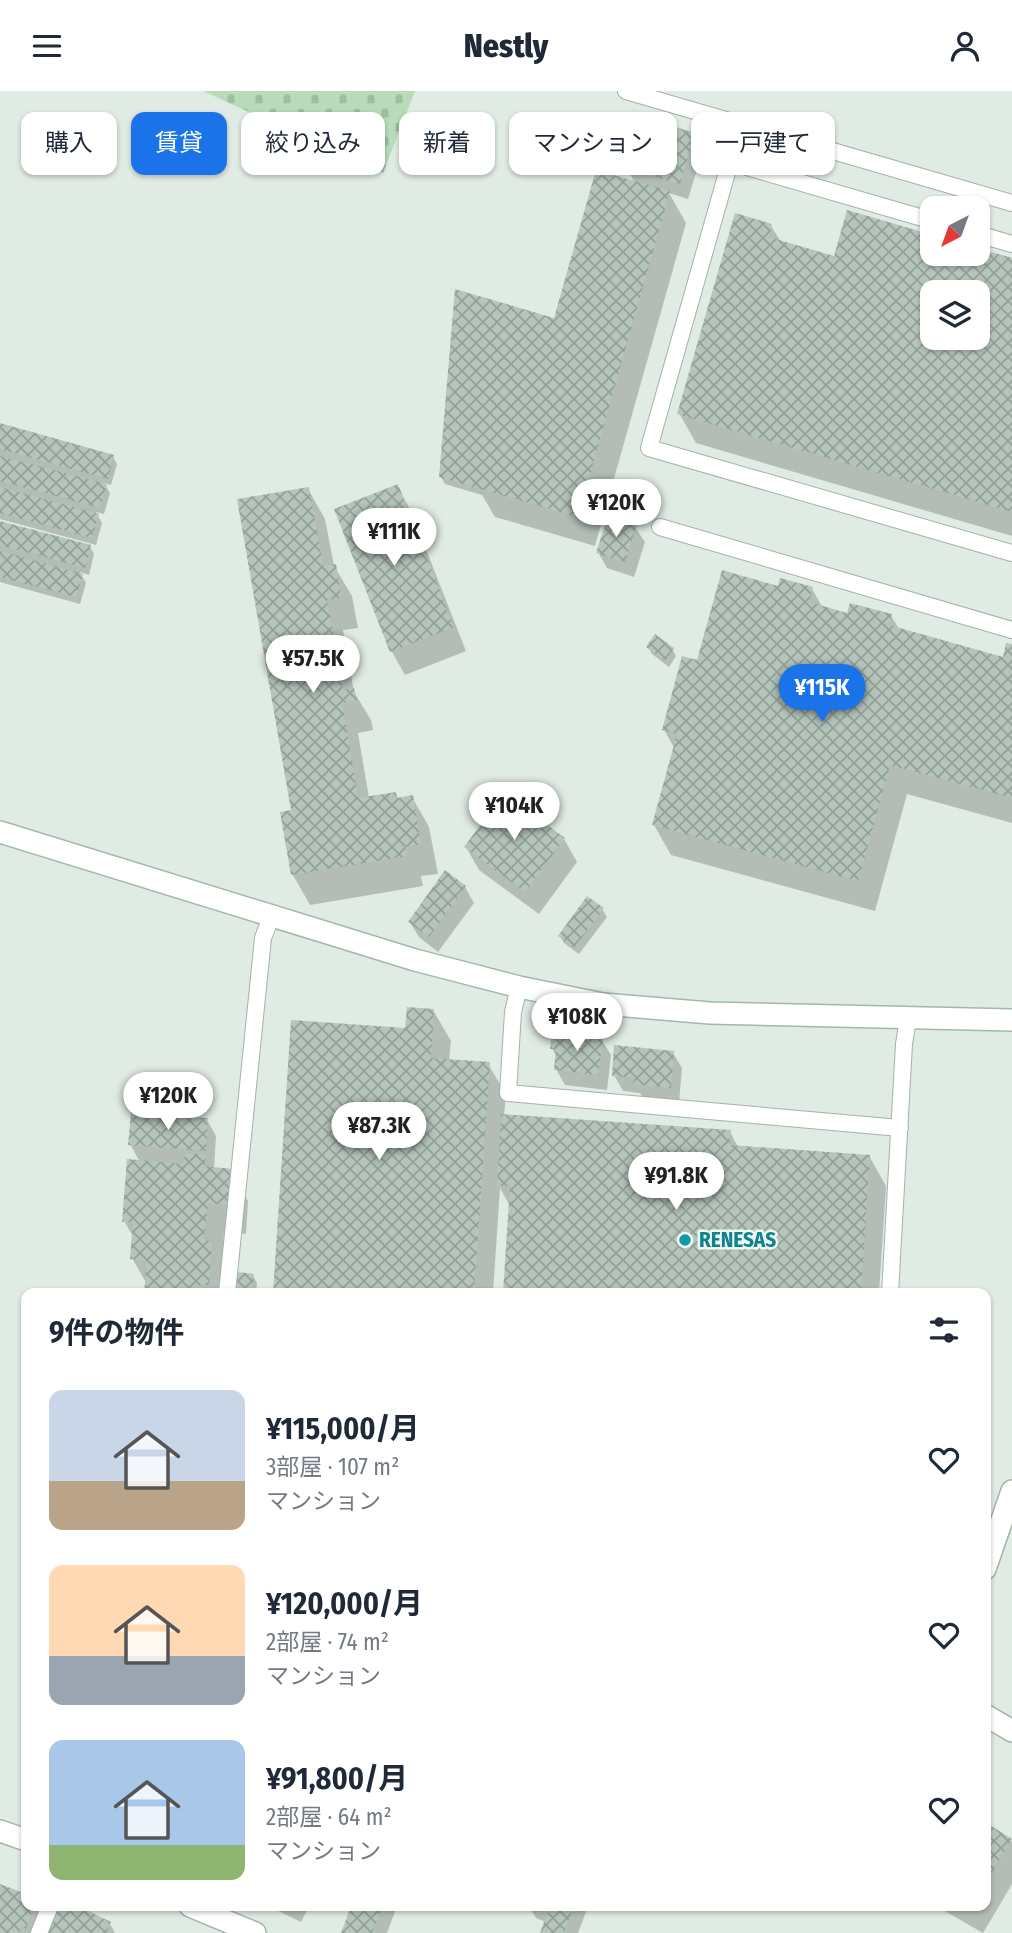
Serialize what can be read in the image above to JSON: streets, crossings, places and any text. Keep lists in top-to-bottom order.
{
  "places": ["RENESAS"],
  "north": "bottom left",
  "page": {
    "header": "Nestly",
    "chip": [
      "購入",
      "賃貸",
      "絞り込み",
      "新着",
      "マンション",
      "一戸建て"
    ],
    "price": [
      "¥120K",
      "¥111K",
      "¥57.5K",
      "¥115K",
      "¥104K",
      "¥108K",
      "¥120K",
      "¥87.3K",
      "¥91.8K"
    ],
    "heading": "9件の物件",
    "list": [
      {
        "name": "¥115,000/月",
        "note": "3部屋 · 107 m² · マンション"
      },
      {
        "name": "¥120,000/月",
        "note": "2部屋 · 74 m² · マンション"
      },
      {
        "name": "¥91,800/月",
        "note": "2部屋 · 64 m² · マンション"
      }
    ]
  }
}
